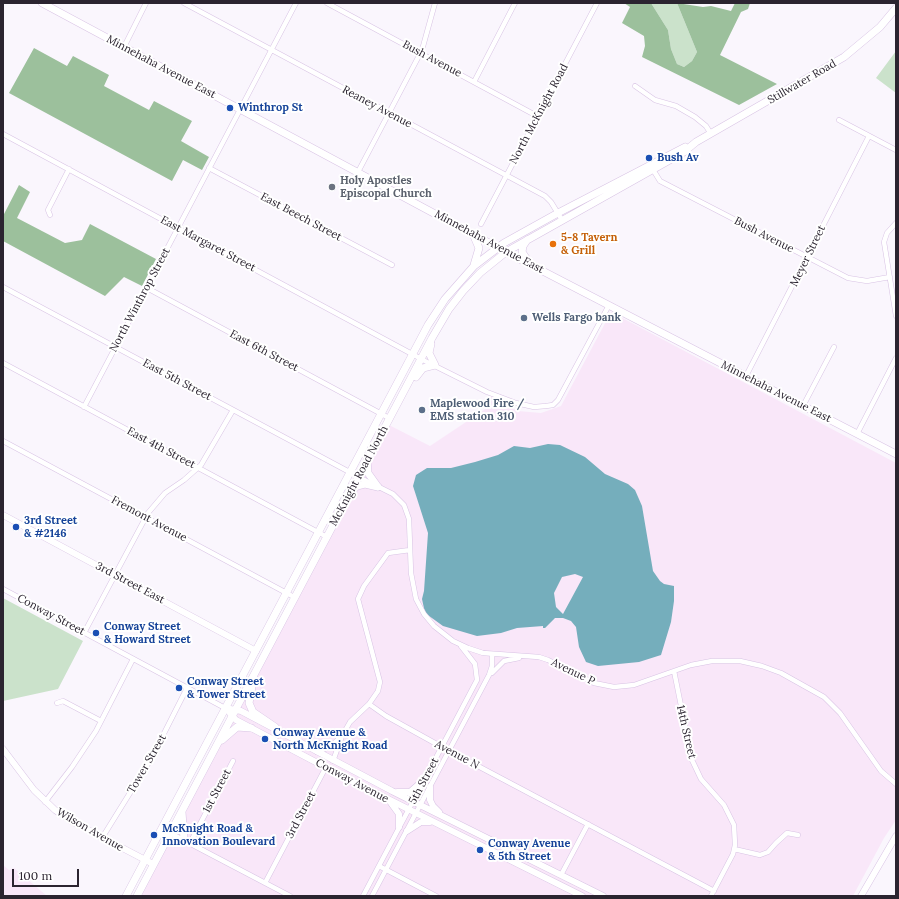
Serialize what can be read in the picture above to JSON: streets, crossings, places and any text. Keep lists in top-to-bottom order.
{
  "streets": {
    "main road": ["Minnehaha Avenue East", "Stillwater Road", "McKnight Road North"],
    "street": [
      "Bush Avenue",
      "Reaney Avenue",
      "North McKnight Road",
      "East Beech Street",
      "East Margaret Street",
      "Meyer Street",
      "North Winthrop Street",
      "East 6th Street",
      "East 5th Street",
      "East 4th Street",
      "Fremont Avenue",
      "3rd Street East",
      "Conway Street",
      "Avenue P",
      "14th Street",
      "Avenue N",
      "Tower Street",
      "Conway Avenue",
      "5th Street",
      "1st Street",
      "3rd Street",
      "Wilson Avenue"
    ]
  },
  "crossings": [
    ["Bush Avenue", "Stillwater Road"],
    ["Bush Avenue", "North McKnight Road"],
    ["Bush Avenue", "Meyer Street"],
    ["Minnehaha Avenue East", "Stillwater Road"],
    ["Minnehaha Avenue East", "Meyer Street"],
    ["Minnehaha Avenue East", "North Winthrop Street"],
    ["Minnehaha Avenue East", "McKnight Road North"],
    ["Stillwater Road", "Reaney Avenue"],
    ["Stillwater Road", "McKnight Road North"],
    ["Reaney Avenue", "North McKnight Road"],
    ["Reaney Avenue", "North Winthrop Street"],
    ["East Beech Street", "North Winthrop Street"],
    ["East Margaret Street", "North Winthrop Street"],
    ["East Margaret Street", "McKnight Road North"],
    ["North Winthrop Street", "East 6th Street"],
    ["North Winthrop Street", "East 5th Street"],
    ["North Winthrop Street", "East 4th Street"],
    ["East 6th Street", "McKnight Road North"],
    ["East 5th Street", "McKnight Road North"],
    ["East 5th Street", "Avenue P"],
    ["East 4th Street", "McKnight Road North"],
    ["McKnight Road North", "Fremont Avenue"],
    ["McKnight Road North", "3rd Street East"],
    ["McKnight Road North", "Conway Street"],
    ["McKnight Road North", "Avenue P"],
    ["McKnight Road North", "Conway Avenue"],
    ["Conway Street", "Tower Street"],
    ["Conway Street", "Conway Avenue"],
    ["Avenue P", "14th Street"],
    ["Avenue P", "5th Street"],
    ["14th Street", "Avenue N"],
    ["Avenue N", "5th Street"],
    ["Tower Street", "Wilson Avenue"],
    ["Conway Avenue", "5th Street"],
    ["Conway Avenue", "3rd Street"]
  ],
  "places": [
    "Winthrop St",
    "Bush Av",
    "Holy Apostles Episcopal Church",
    "5-8 Tavern & Grill",
    "Wells Fargo bank",
    "Maplewood Fire / EMS station 310",
    "3rd Street & #2146",
    "Conway Street & Howard Street",
    "Conway Street & Tower Street",
    "Conway Avenue & North McKnight Road",
    "McKnight Road & Innovation Boulevard",
    "Conway Avenue & 5th Street"
  ],
  "scale_bar": "100 m"
}
